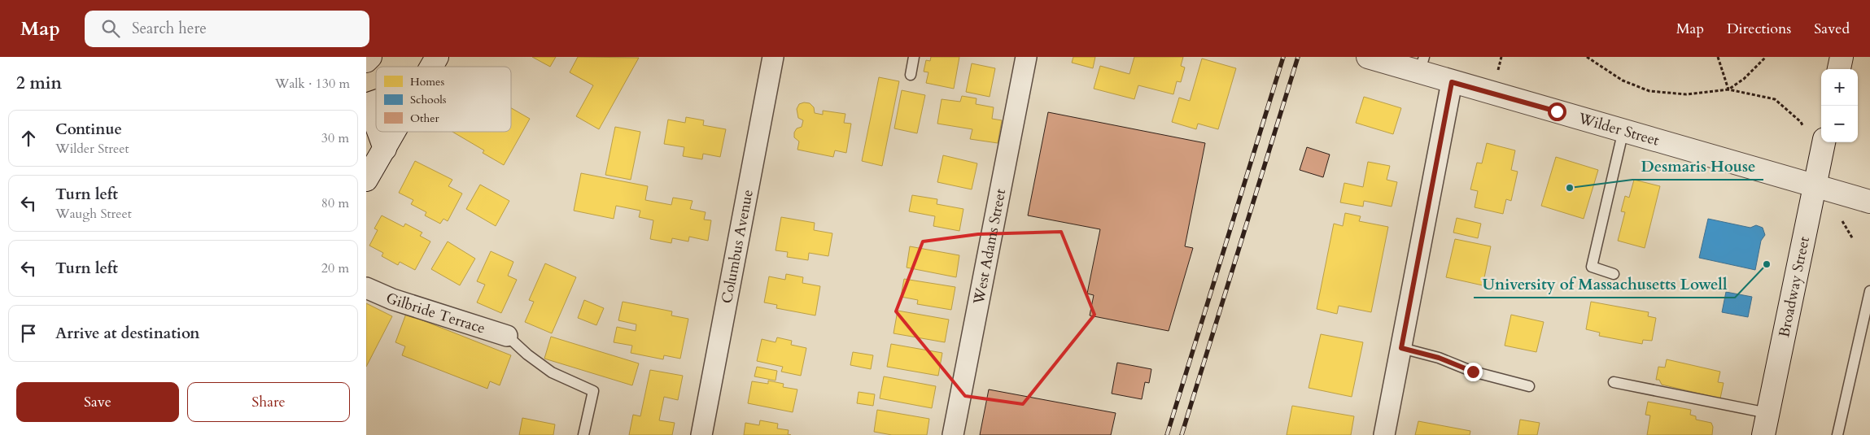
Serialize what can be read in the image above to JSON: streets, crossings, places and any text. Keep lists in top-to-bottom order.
{
  "streets": {
    "main road": ["Wilder Street", "Broadway Street"],
    "street": ["Columbus Avenue", "West Adams Street", "Gilbride Terrace"]
  },
  "crossings": [
    ["Wilder Street", "Broadway Street"]
  ],
  "places": ["Desmaris House", "University of Massachusetts Lowell"],
  "legend": ["Homes", "Schools", "Other"],
  "page": {
    "header": "Map",
    "search": "Search here",
    "nav": ["Map", "Directions", "Saved"],
    "heading": ["2 min", "Walk · 130 m"],
    "map_buttons": ["+", "−"],
    "list": [
      ["Continue", "Wilder Street", "30 m"],
      ["Turn left", "Waugh Street", "80 m"],
      ["Turn left", "20 m"],
      "Arrive at destination"
    ],
    "buttons": ["Save", "Share"]
  }
}
